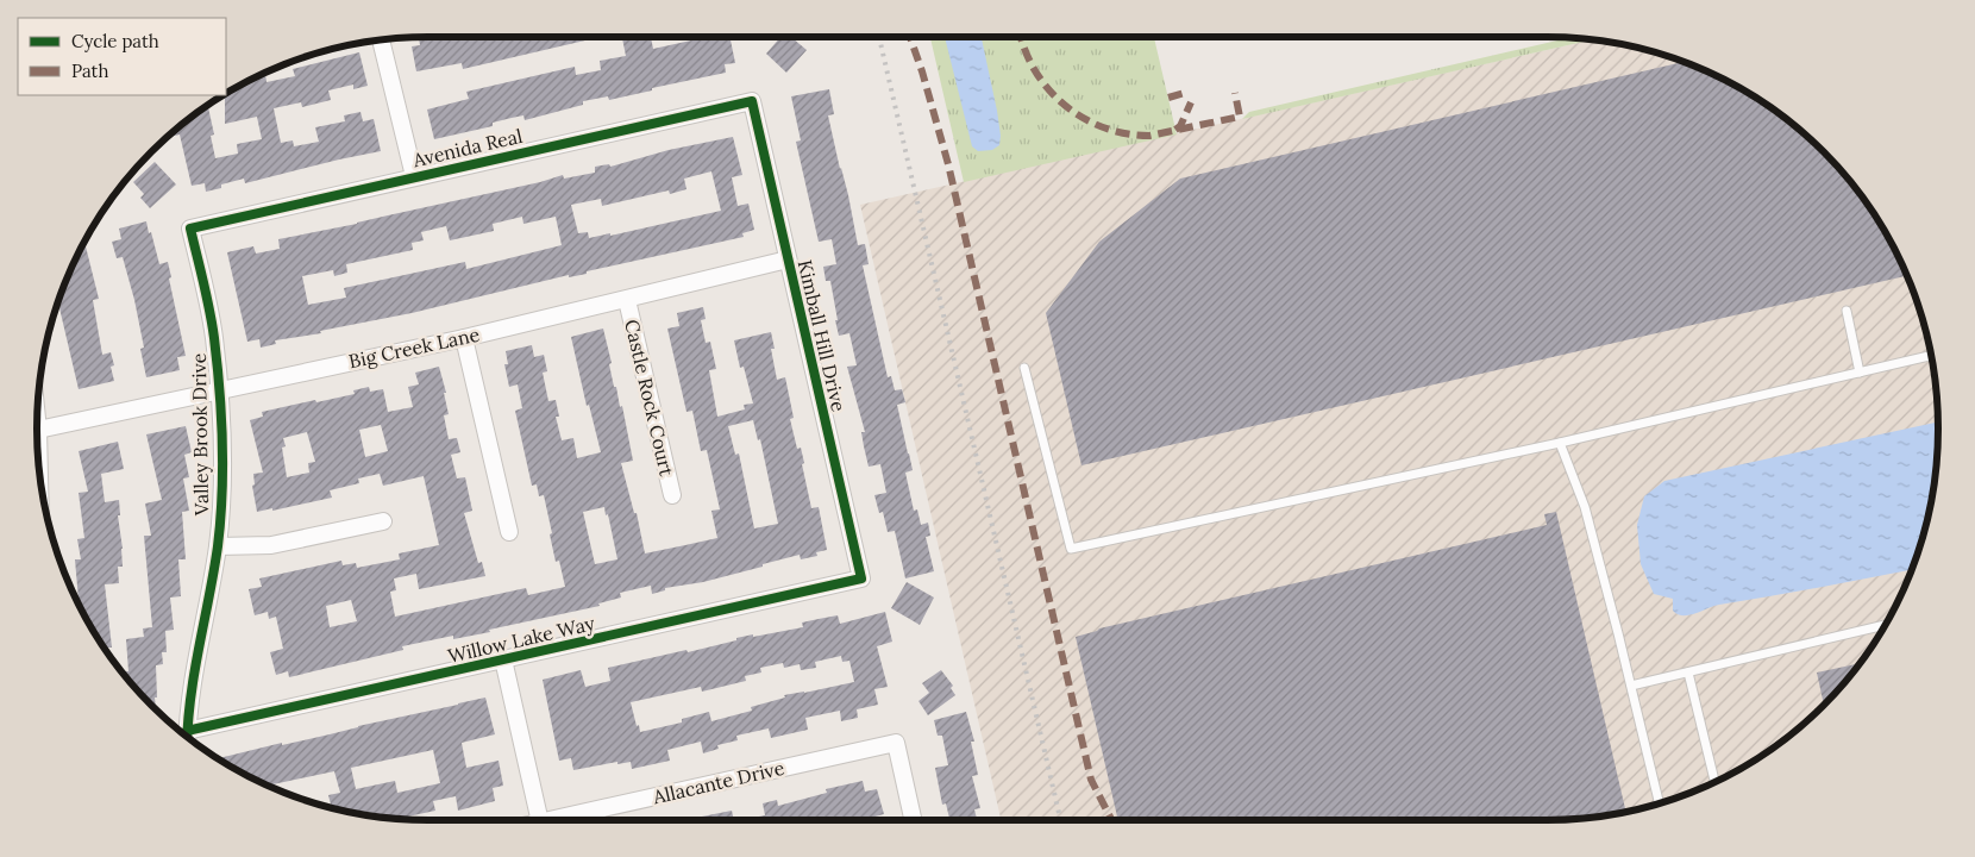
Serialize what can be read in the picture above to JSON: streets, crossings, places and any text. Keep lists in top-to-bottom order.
{
  "streets": {
    "street": [
      "Avenida Real",
      "Kimball Hill Drive",
      "Big Creek Lane",
      "Castle Rock Court",
      "Valley Brook Drive",
      "Willow Lake Way",
      "Allacante Drive"
    ]
  },
  "crossings": [
    ["Avenida Real", "Kimball Hill Drive"],
    ["Avenida Real", "Valley Brook Drive"],
    ["Kimball Hill Drive", "Big Creek Lane"],
    ["Kimball Hill Drive", "Willow Lake Way"],
    ["Big Creek Lane", "Castle Rock Court"],
    ["Big Creek Lane", "Valley Brook Drive"]
  ],
  "legend": ["Cycle path", "Path"]
}
